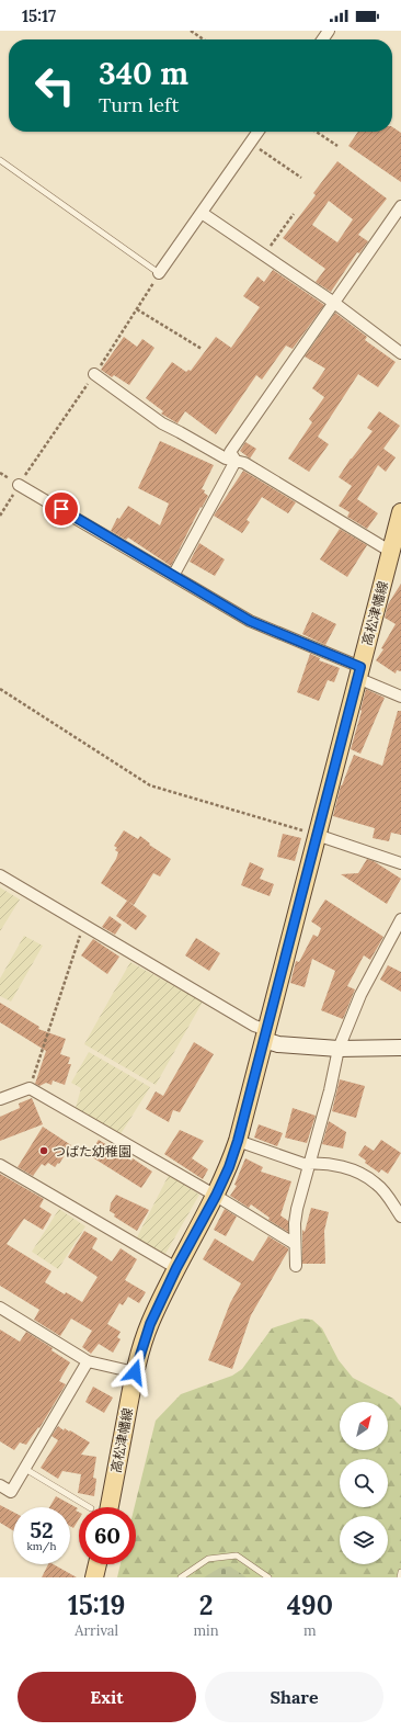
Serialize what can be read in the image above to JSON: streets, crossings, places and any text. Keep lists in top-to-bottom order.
{
  "streets": {
    "main road": ["高松津幡線"]
  },
  "places": ["つばた幼稚園"],
  "north": "top right",
  "page": {
    "status": "15:17",
    "turn": ["340 m", "Turn left"],
    "speed": "52 km/h",
    "limit": "60",
    "eta": [
      "15:19",
      "Arrival",
      "2",
      "min",
      "490",
      "m"
    ],
    "buttons": ["Exit", "Share"]
  }
}
